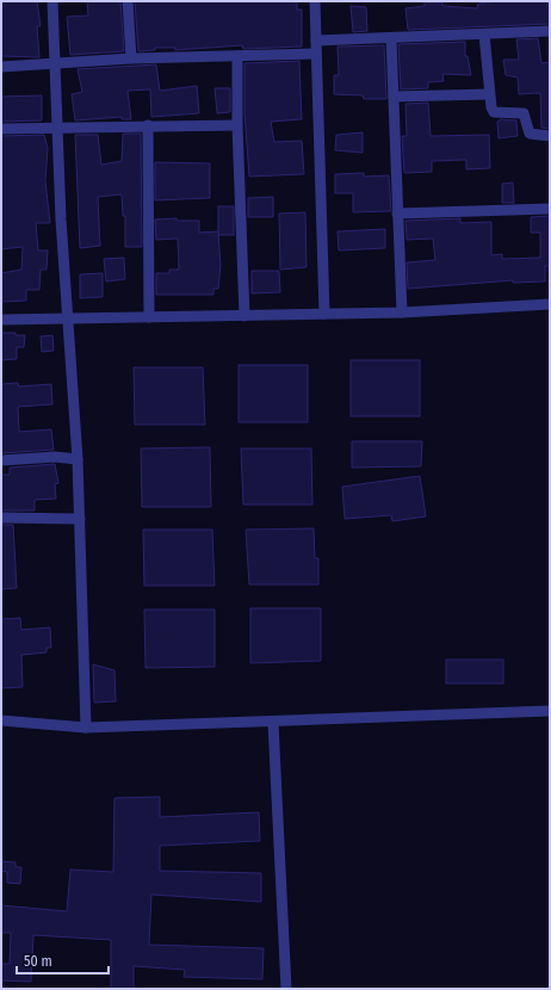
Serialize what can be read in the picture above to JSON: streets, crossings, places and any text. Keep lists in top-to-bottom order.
{
  "scale_bar": "50 m"
}
